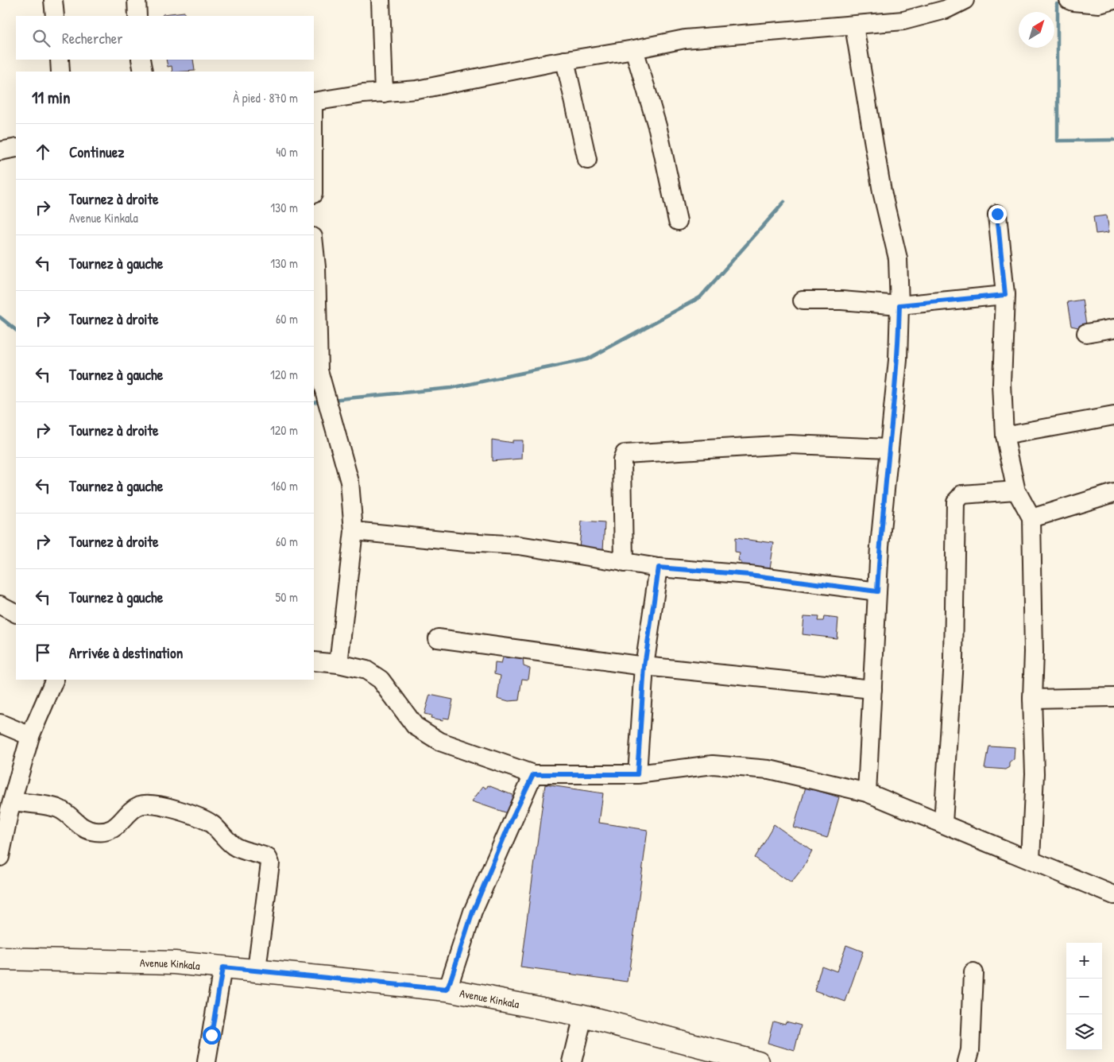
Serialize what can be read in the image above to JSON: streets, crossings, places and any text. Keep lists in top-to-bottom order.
{
  "streets": {
    "main road": ["Avenue Kinkala"]
  },
  "north": "top right",
  "page": {
    "search": "Rechercher",
    "heading": ["11 min", "À pied · 870 m"],
    "list": [
      ["Continuez", "40 m"],
      ["Tournez à droite", "Avenue Kinkala", "130 m"],
      ["Tournez à gauche", "130 m"],
      ["Tournez à droite", "60 m"],
      ["Tournez à gauche", "120 m"],
      ["Tournez à droite", "120 m"],
      ["Tournez à gauche", "160 m"],
      ["Tournez à droite", "60 m"],
      ["Tournez à gauche", "50 m"],
      "Arrivée à destination"
    ],
    "map_buttons": ["+", "−"]
  }
}
